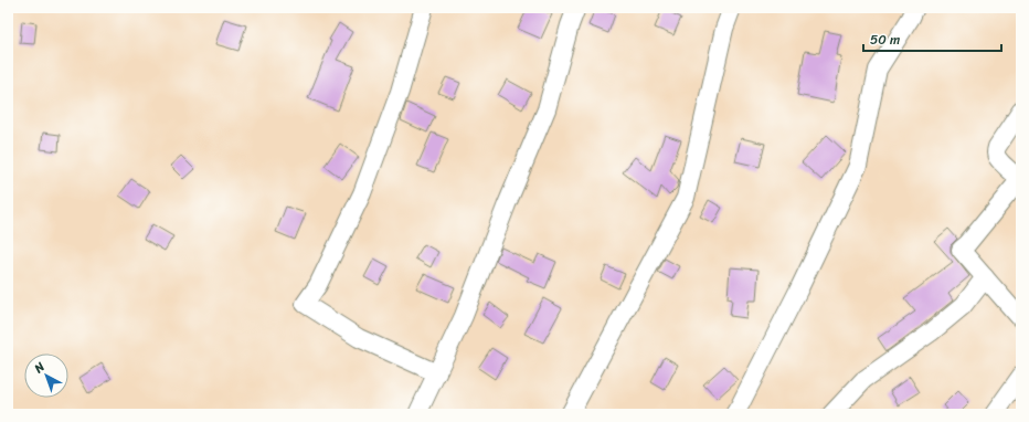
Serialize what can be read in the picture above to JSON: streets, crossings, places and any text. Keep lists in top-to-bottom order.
{
  "scale_bar": "50 m",
  "north": "top left"
}
